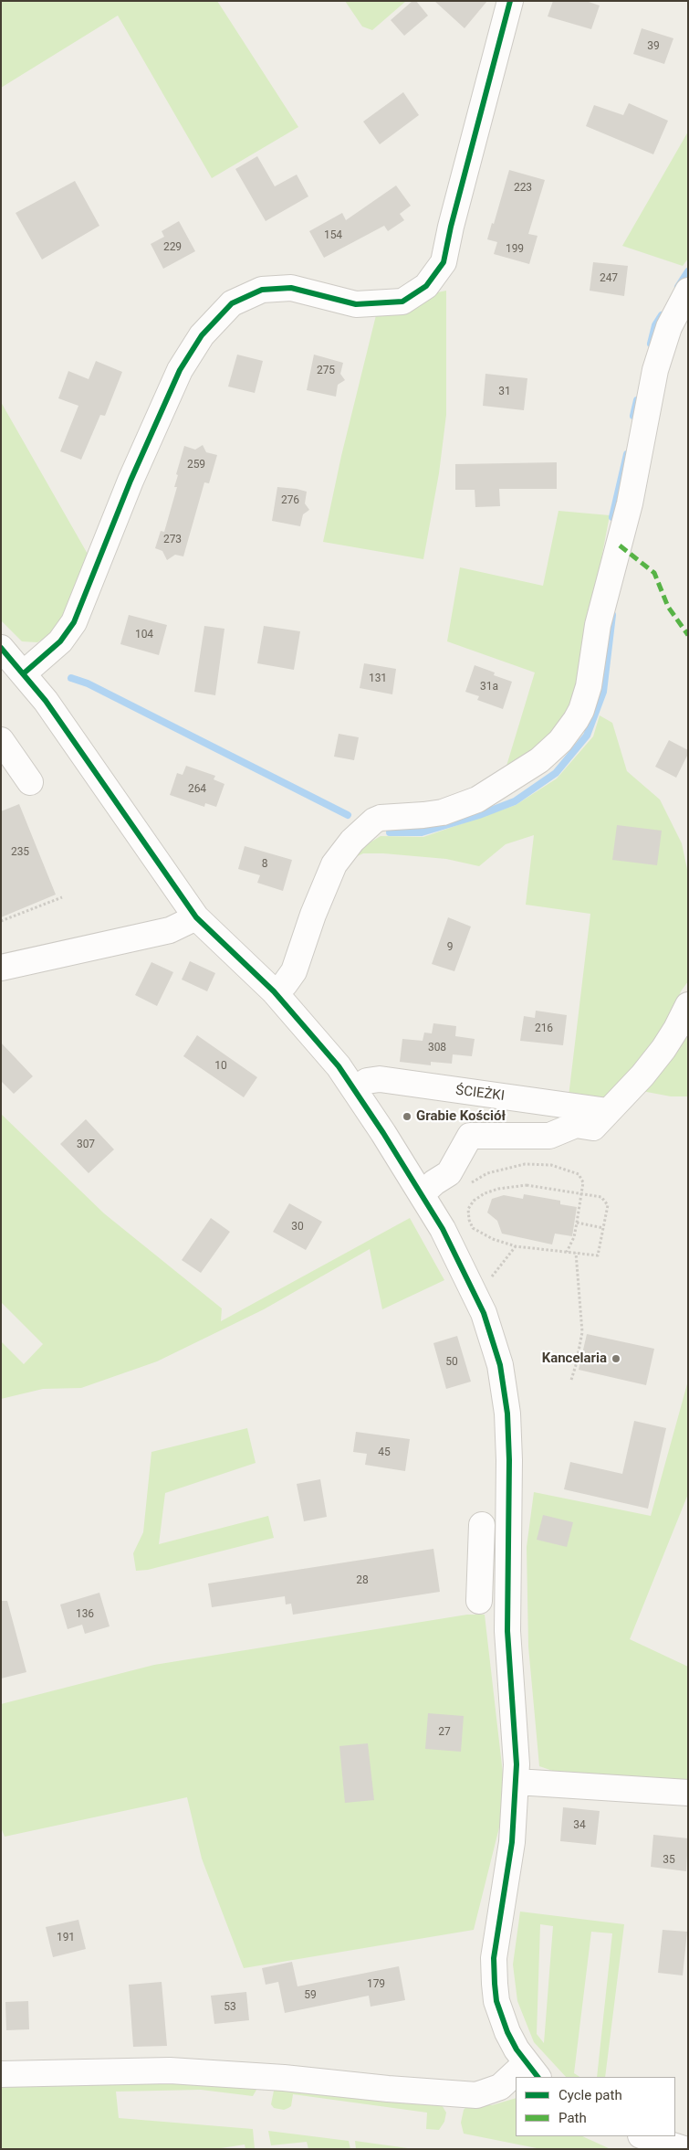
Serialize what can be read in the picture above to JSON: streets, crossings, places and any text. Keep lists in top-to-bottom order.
{
  "streets": {
    "street": ["ŚCIEŻKI"]
  },
  "places": ["Grabie Kościół", "Kancelaria"],
  "house_numbers": [
    "39",
    "223",
    "154",
    "229",
    "199",
    "247",
    "275",
    "31",
    "259",
    "276",
    "273",
    "104",
    "131",
    "31a",
    "264",
    "235",
    "8",
    "9",
    "216",
    "308",
    "10",
    "307",
    "30",
    "50",
    "45",
    "28",
    "136",
    "27",
    "34",
    "35",
    "191",
    "179",
    "59",
    "53"
  ],
  "legend": ["Cycle path", "Path"]
}
